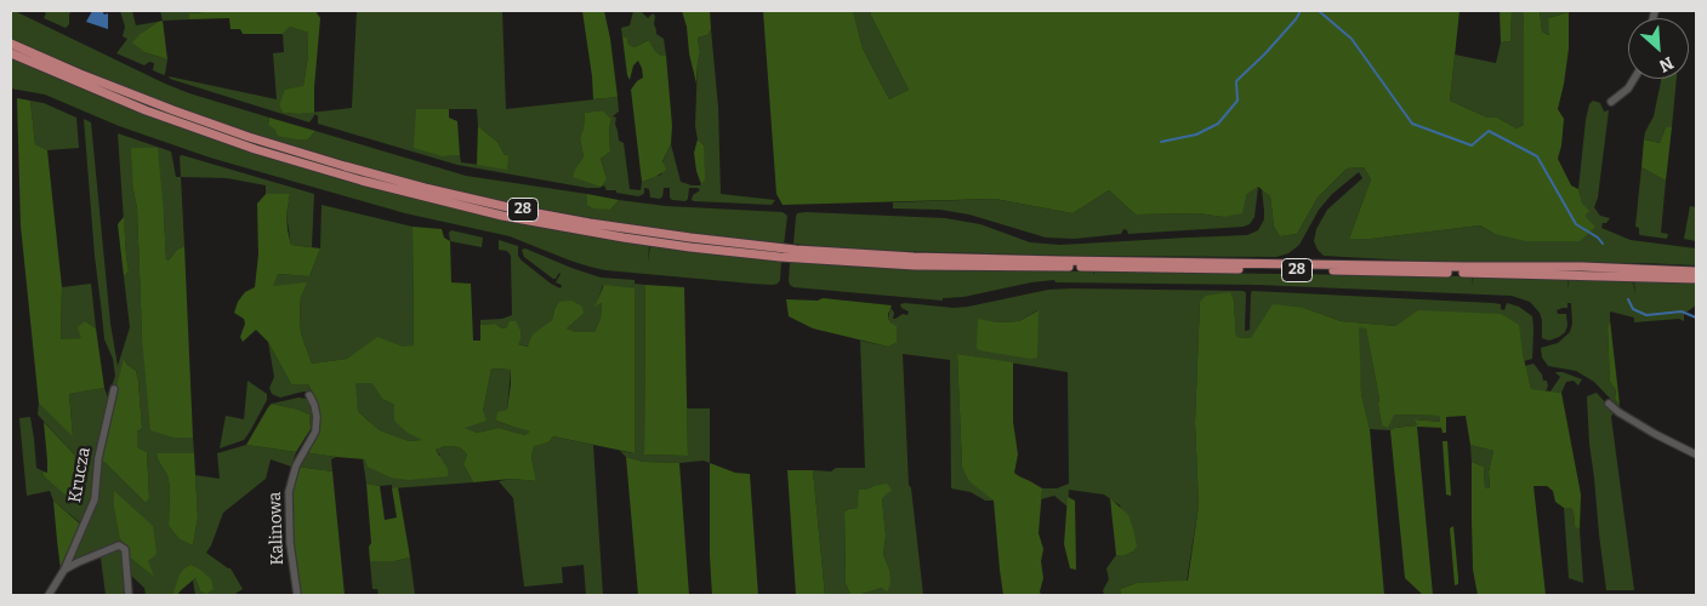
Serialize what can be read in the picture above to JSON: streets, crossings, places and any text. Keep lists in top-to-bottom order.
{
  "streets": {
    "main road": ["28"],
    "street": ["Krucza", "Kalinowa"]
  },
  "north": "bottom right"
}
